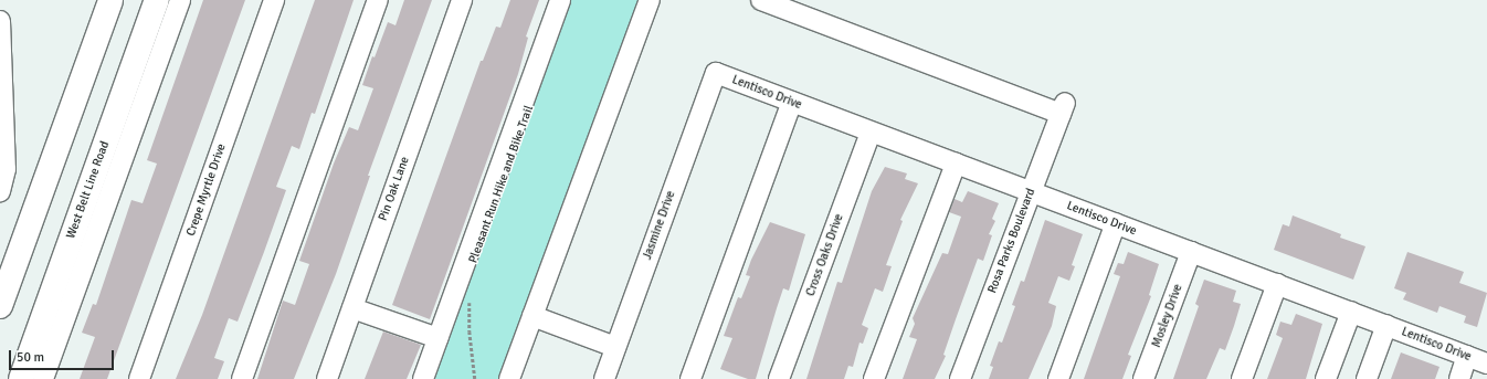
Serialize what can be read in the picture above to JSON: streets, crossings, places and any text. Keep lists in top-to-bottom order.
{
  "streets": {
    "main road": ["West Belt Line Road"],
    "street": [
      "Lentisco Drive",
      "Pin Oak Lane",
      "Crepe Myrtle Drive",
      "Jasmine Drive",
      "Rosa Parks Boulevard",
      "Cross Oaks Drive",
      "Mosley Drive"
    ]
  },
  "crossings": [
    ["Lentisco Drive", "Jasmine Drive"],
    ["Lentisco Drive", "Rosa Parks Boulevard"],
    ["Lentisco Drive", "Cross Oaks Drive"],
    ["Lentisco Drive", "Mosley Drive"]
  ],
  "scale_bar": "50 m"
}
